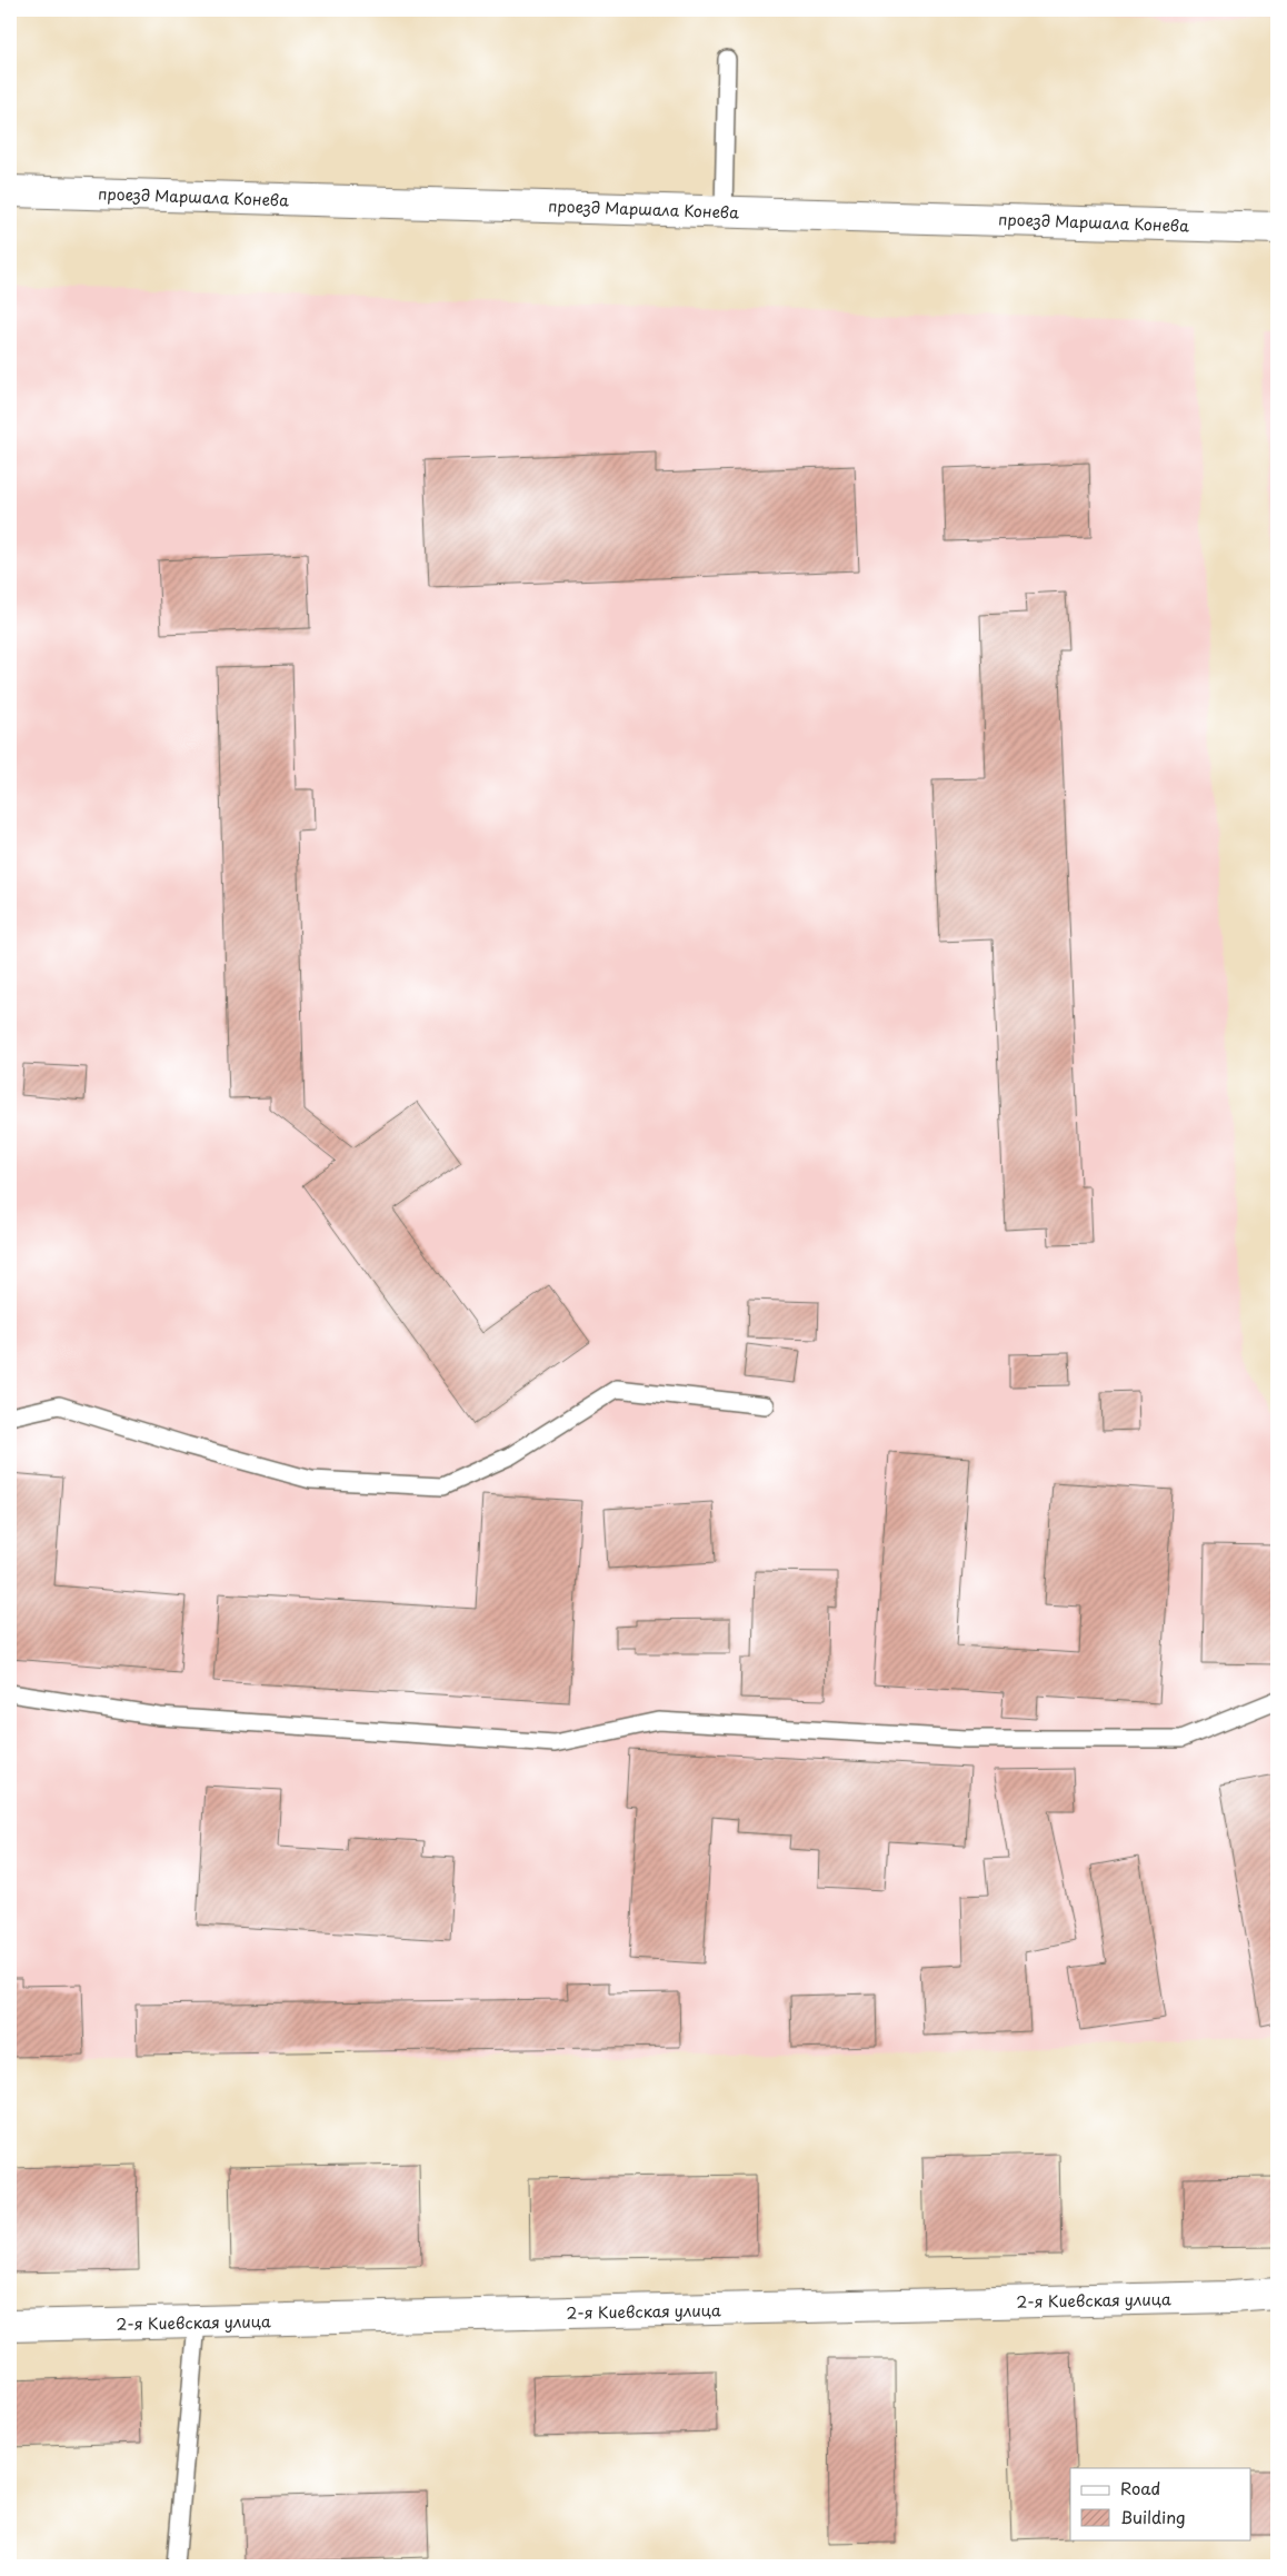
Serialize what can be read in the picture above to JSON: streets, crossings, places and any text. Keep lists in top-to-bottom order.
{
  "streets": {
    "street": ["проезд Маршала Конева", "2-я Киевская улица"]
  },
  "legend": ["Road", "Building"]
}
